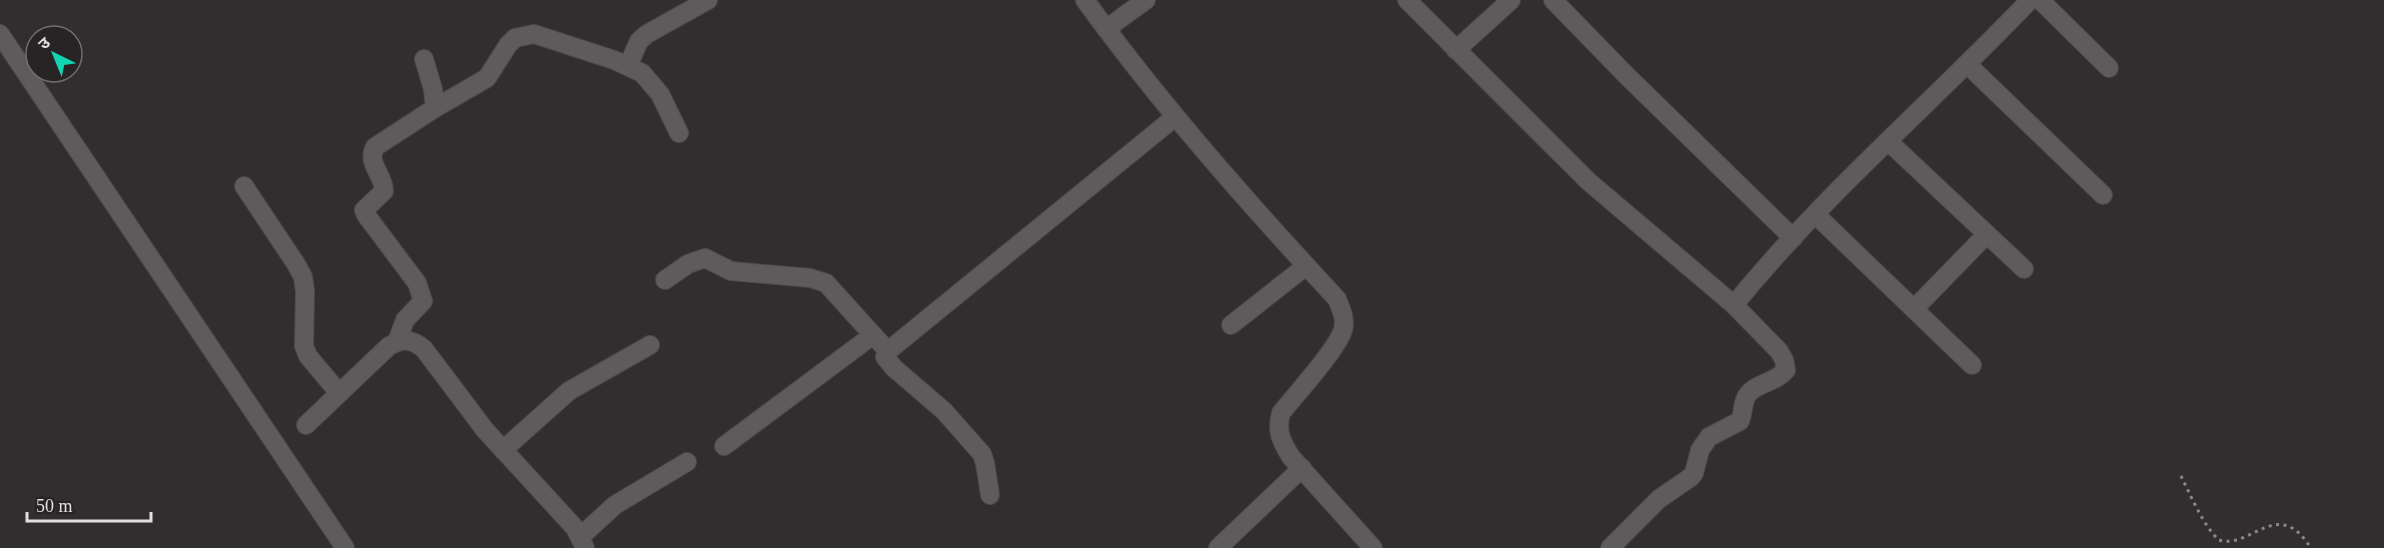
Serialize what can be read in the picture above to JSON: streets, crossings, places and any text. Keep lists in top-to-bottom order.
{
  "scale_bar": "50 m",
  "north": "top left"
}
